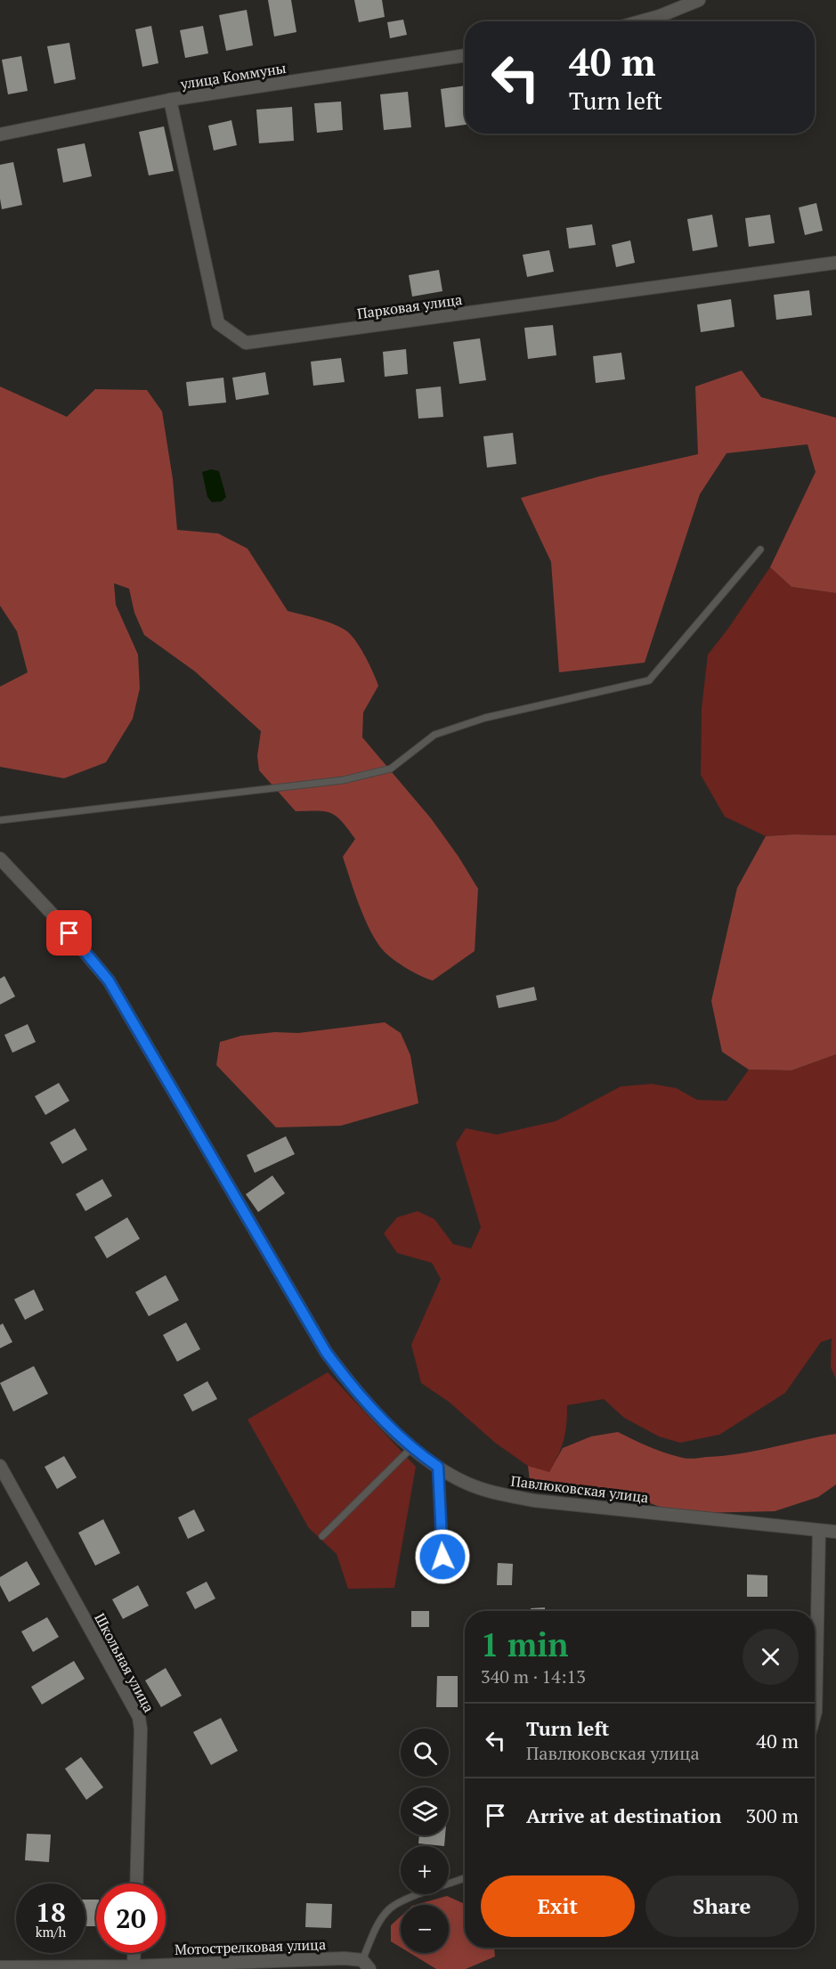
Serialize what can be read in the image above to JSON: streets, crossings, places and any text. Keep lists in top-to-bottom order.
{
  "streets": {
    "street": [
      "улица Коммуны",
      "Парковая улица",
      "Павлюковская улица",
      "Школьная улица",
      "Мотострелковая улица"
    ]
  },
  "crossings": [
    ["улица Коммуны", "Парковая улица"]
  ],
  "page": {
    "turn": ["40 m", "Turn left"],
    "heading": ["1 min", "340 m · 14:13"],
    "list": [
      {
        "name": "Turn left",
        "note": "Павлюковская улица",
        "value": "40 m"
      },
      {
        "name": "Arrive at destination",
        "value": "300 m"
      }
    ],
    "map_buttons": ["+", "−"],
    "buttons": ["Exit", "Share"],
    "speed": "18 km/h",
    "limit": "20"
  }
}
